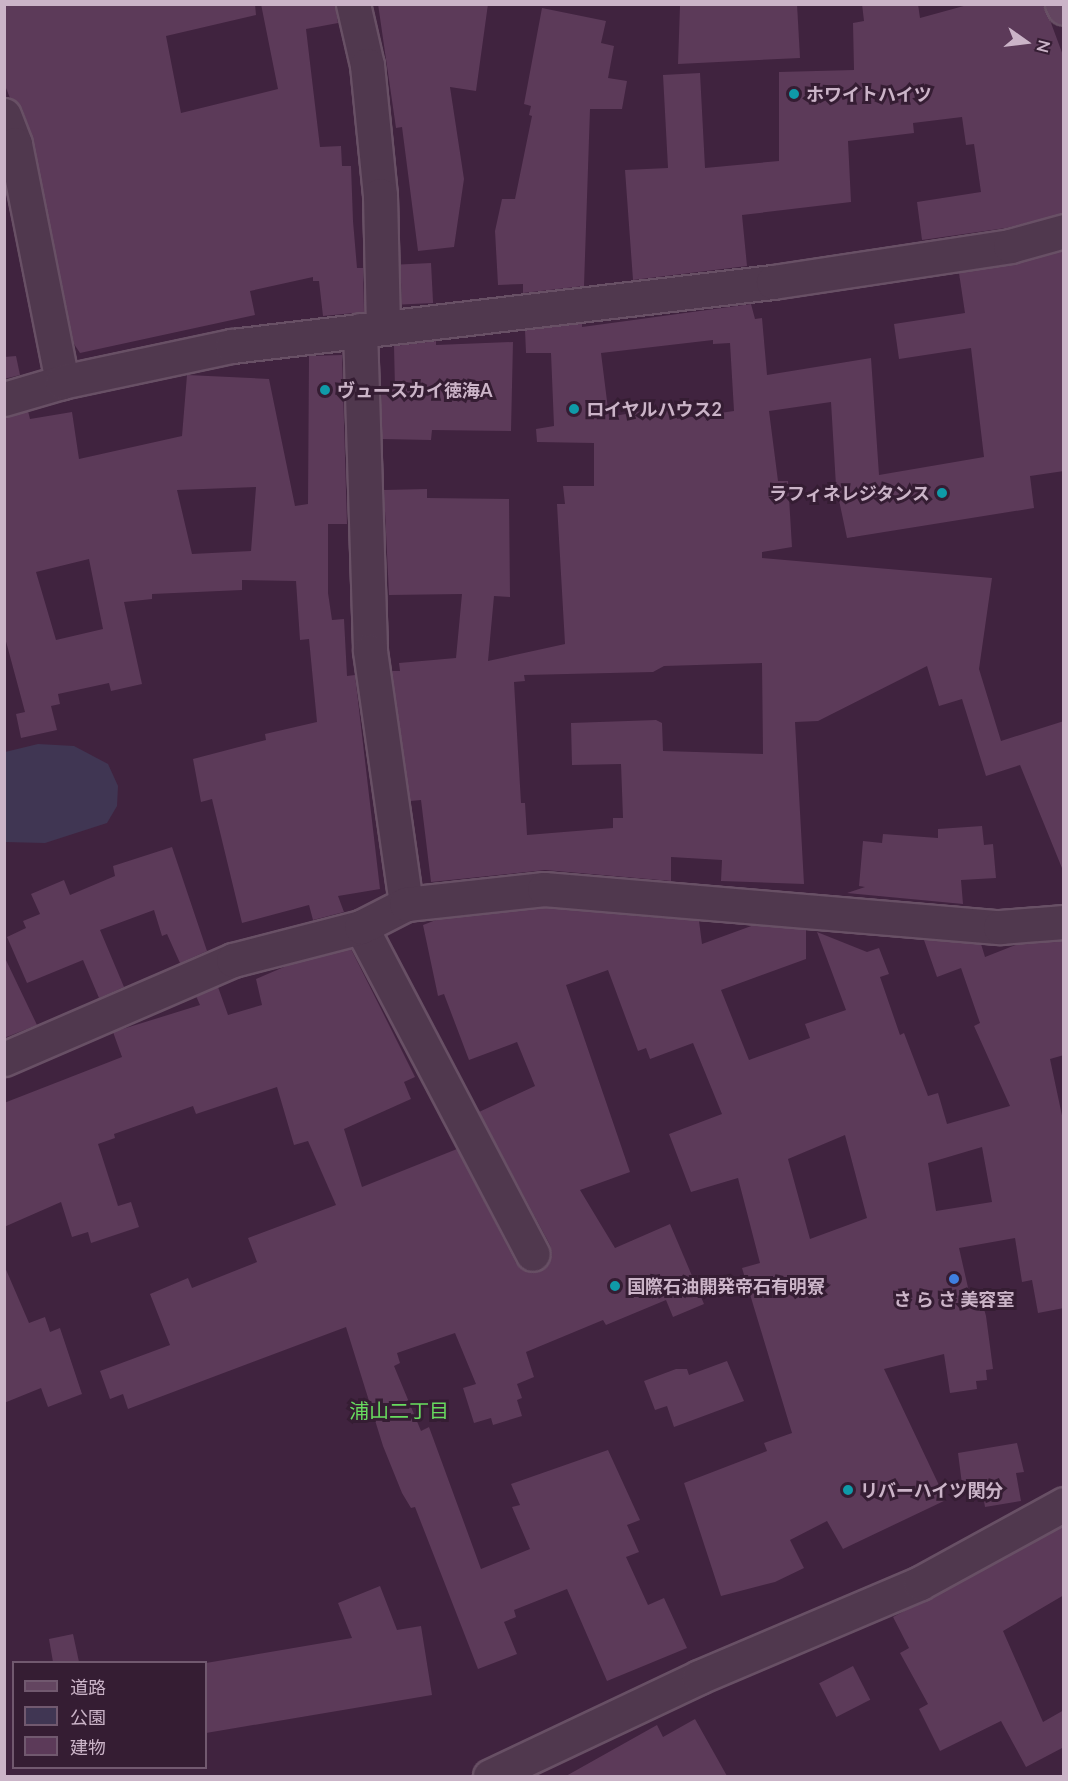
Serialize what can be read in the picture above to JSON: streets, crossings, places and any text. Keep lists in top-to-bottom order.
{
  "districts": ["浦山二丁目"],
  "places": [
    "ホワイトハイツ",
    "ヴュースカイ徳海A",
    "ロイヤルハウス2",
    "ラフィネレジタンス",
    "さ ら さ 美容室",
    "国際石油開発帝石有明寮",
    "リバーハイツ関分"
  ],
  "legend": ["道路", "公園", "建物"],
  "north": "right"
}
